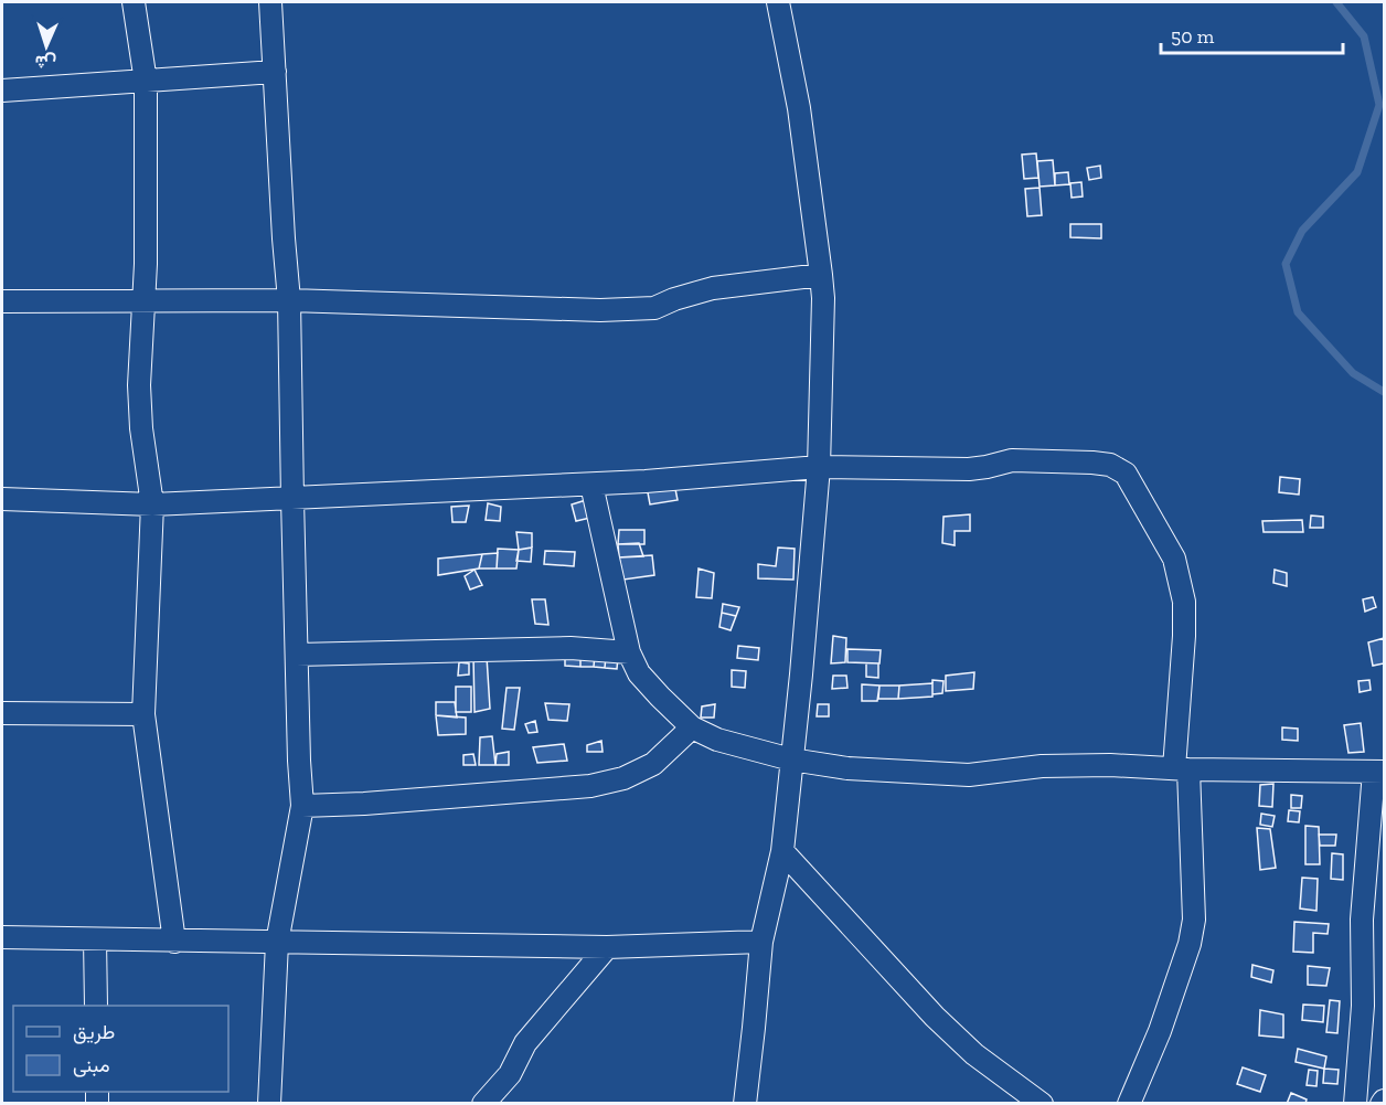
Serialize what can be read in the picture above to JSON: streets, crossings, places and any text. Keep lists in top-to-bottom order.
{
  "legend": ["طريق", "مبنى"],
  "scale_bar": "50 m",
  "north": "bottom"
}
